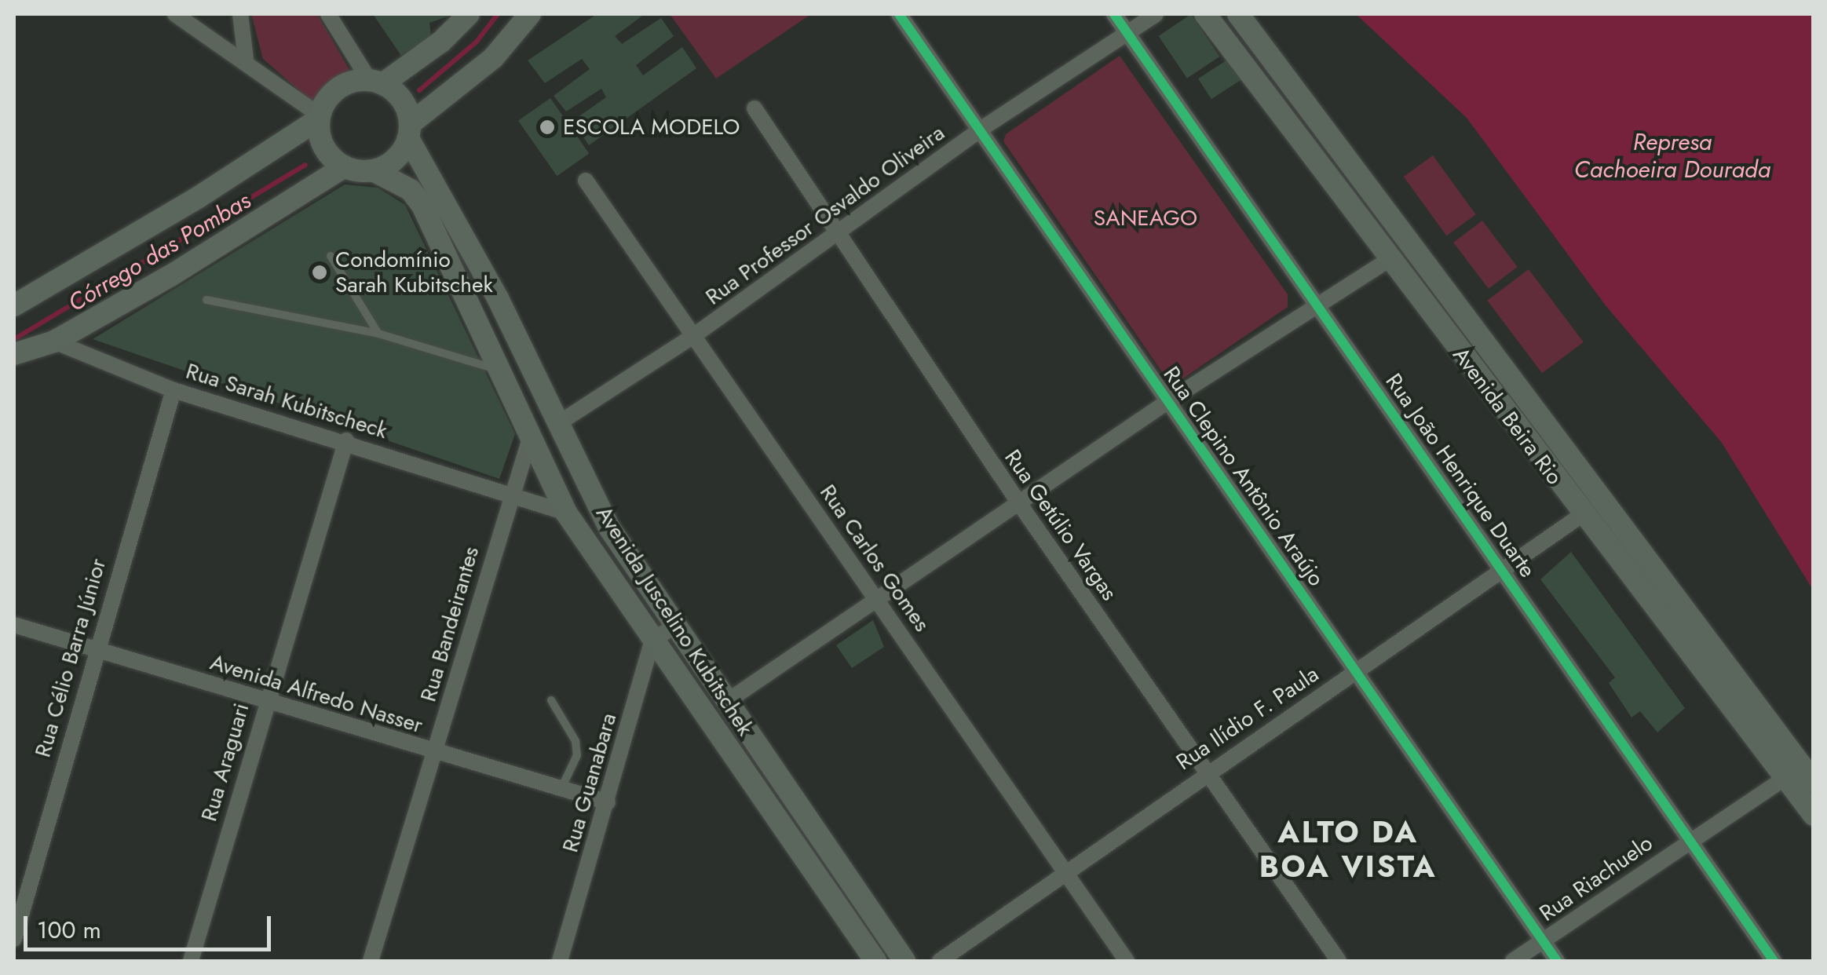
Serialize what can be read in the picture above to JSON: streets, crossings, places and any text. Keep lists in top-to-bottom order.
{
  "streets": {
    "street": [
      "Rua Professor Osvaldo Oliveira",
      "Rua Sarah Kubitscheck",
      "Avenida Beira Rio",
      "Rua João Henrique Duarte",
      "Rua Clepino Antônio Araújo",
      "Rua Getúlio Vargas",
      "Rua Carlos Gomes",
      "Avenida Juscelino Kubitschek",
      "Rua Bandeirantes",
      "Rua Célio Barra Júnior",
      "Avenida Alfredo Nasser",
      "Rua Ilídio F. Paula",
      "Rua Araguari",
      "Rua Guanabara",
      "Rua Riachuelo"
    ]
  },
  "crossings": [
    ["Rua Professor Osvaldo Oliveira", "Rua João Henrique Duarte"],
    ["Rua Professor Osvaldo Oliveira", "Rua Clepino Antônio Araújo"],
    ["Rua Professor Osvaldo Oliveira", "Rua Getúlio Vargas"],
    ["Rua Professor Osvaldo Oliveira", "Rua Carlos Gomes"],
    ["Rua Professor Osvaldo Oliveira", "Avenida Juscelino Kubitschek"],
    ["Rua Sarah Kubitscheck", "Avenida Juscelino Kubitschek"],
    ["Rua Sarah Kubitscheck", "Rua Bandeirantes"],
    ["Rua Sarah Kubitscheck", "Rua Célio Barra Júnior"],
    ["Rua Sarah Kubitscheck", "Rua Araguari"],
    ["Avenida Beira Rio", "Rua Ilídio F. Paula"],
    ["Avenida Beira Rio", "Rua Riachuelo"],
    ["Rua João Henrique Duarte", "Rua Ilídio F. Paula"],
    ["Rua João Henrique Duarte", "Rua Riachuelo"],
    ["Rua Clepino Antônio Araújo", "Rua Ilídio F. Paula"],
    ["Rua Clepino Antônio Araújo", "Rua Riachuelo"],
    ["Rua Getúlio Vargas", "Rua Ilídio F. Paula"],
    ["Rua Carlos Gomes", "Rua Ilídio F. Paula"],
    ["Avenida Juscelino Kubitschek", "Rua Bandeirantes"],
    ["Avenida Juscelino Kubitschek", "Rua Guanabara"],
    ["Rua Bandeirantes", "Avenida Alfredo Nasser"],
    ["Rua Célio Barra Júnior", "Avenida Alfredo Nasser"],
    ["Avenida Alfredo Nasser", "Rua Araguari"],
    ["Avenida Alfredo Nasser", "Rua Guanabara"]
  ],
  "districts": ["ALTO DA BOA VISTA"],
  "water": ["Represa Cachoeira Dourada", "Córrego das Pombas"],
  "parks": ["SANEAGO"],
  "places": ["ESCOLA MODELO", "Condomínio Sarah Kubitschek"],
  "scale_bar": "100 m"
}
